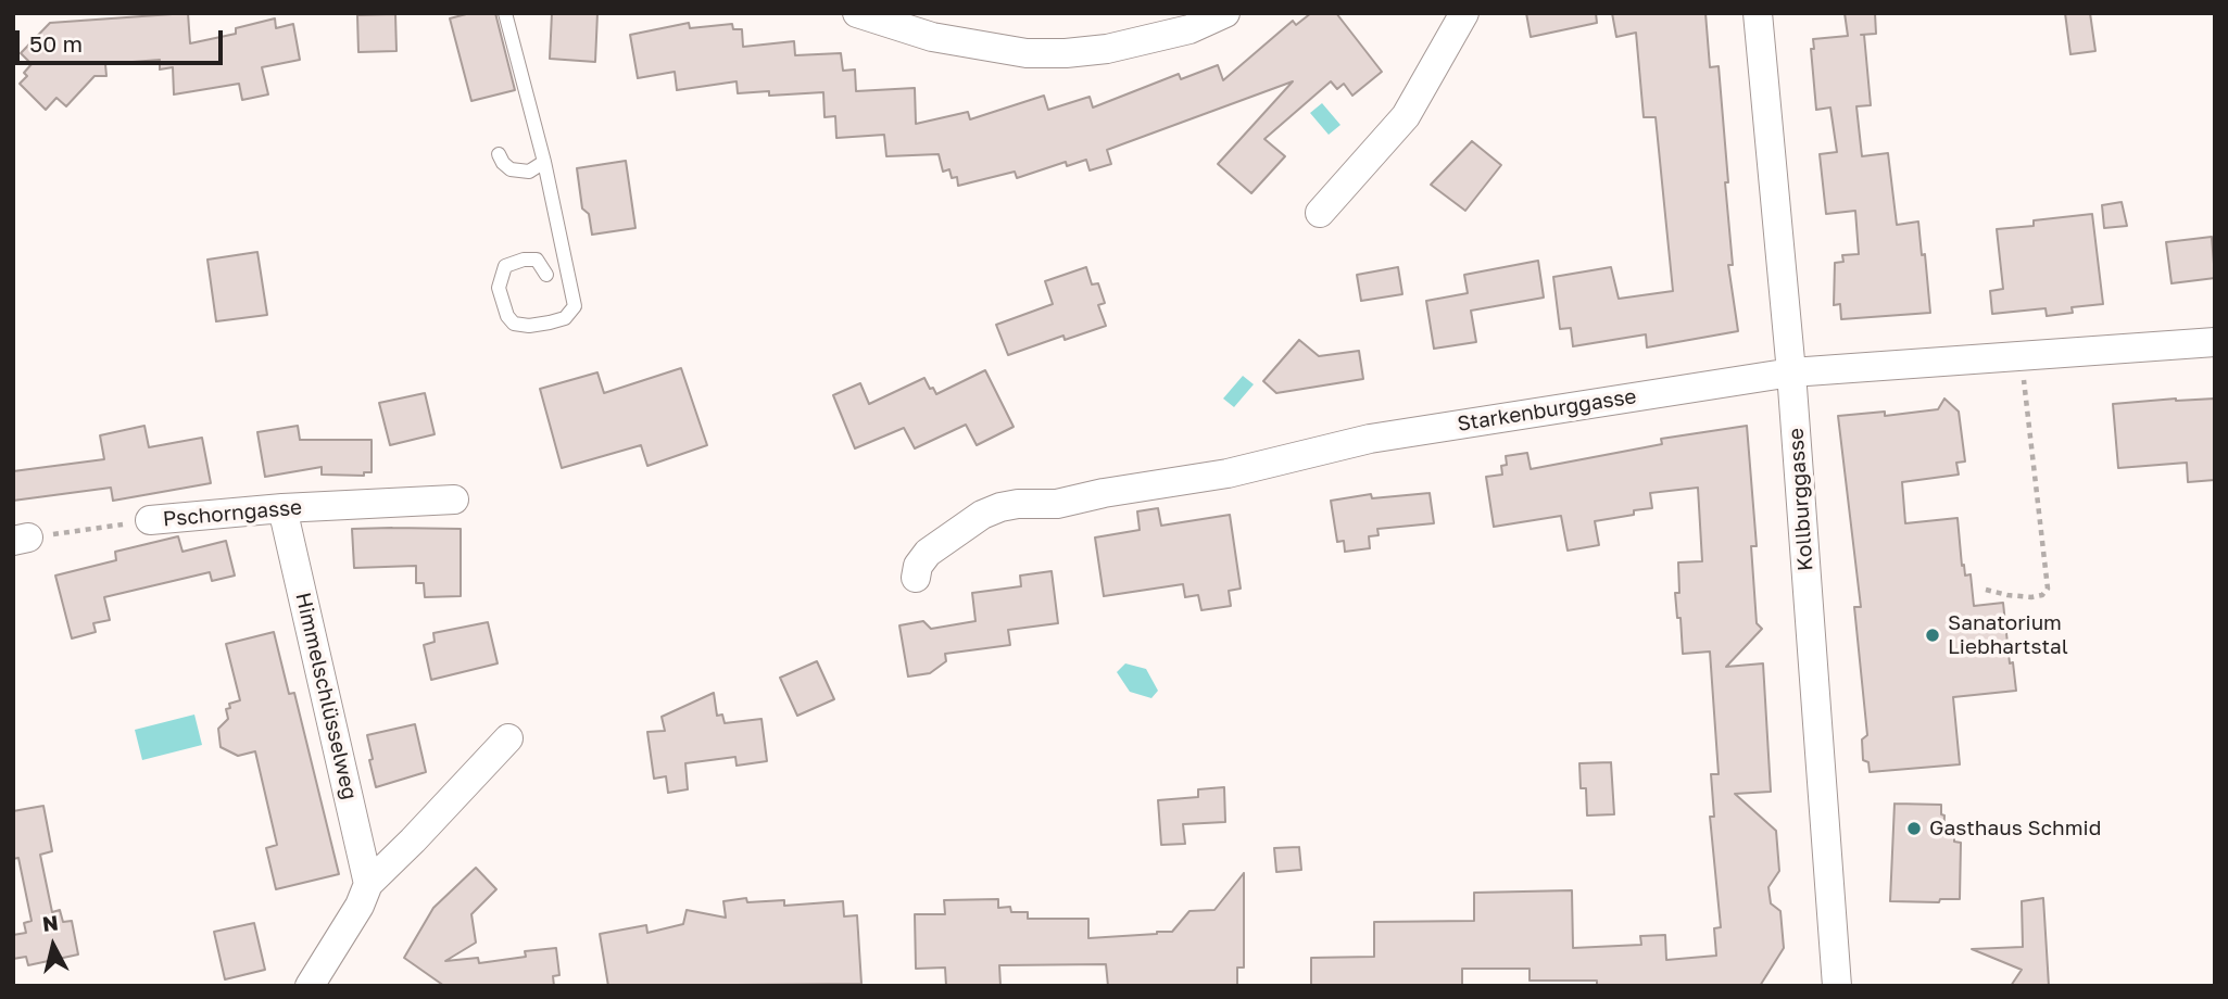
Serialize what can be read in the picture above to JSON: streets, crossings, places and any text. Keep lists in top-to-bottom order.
{
  "streets": {
    "street": [
      "Starkenburggasse",
      "Kollburggasse",
      "Pschorngasse",
      "Himmelschlüsselweg"
    ]
  },
  "crossings": [
    ["Starkenburggasse", "Kollburggasse"],
    ["Pschorngasse", "Himmelschlüsselweg"]
  ],
  "places": ["Sanatorium Liebhartstal", "Gasthaus Schmid"],
  "scale_bar": "50 m",
  "north": "top"
}
